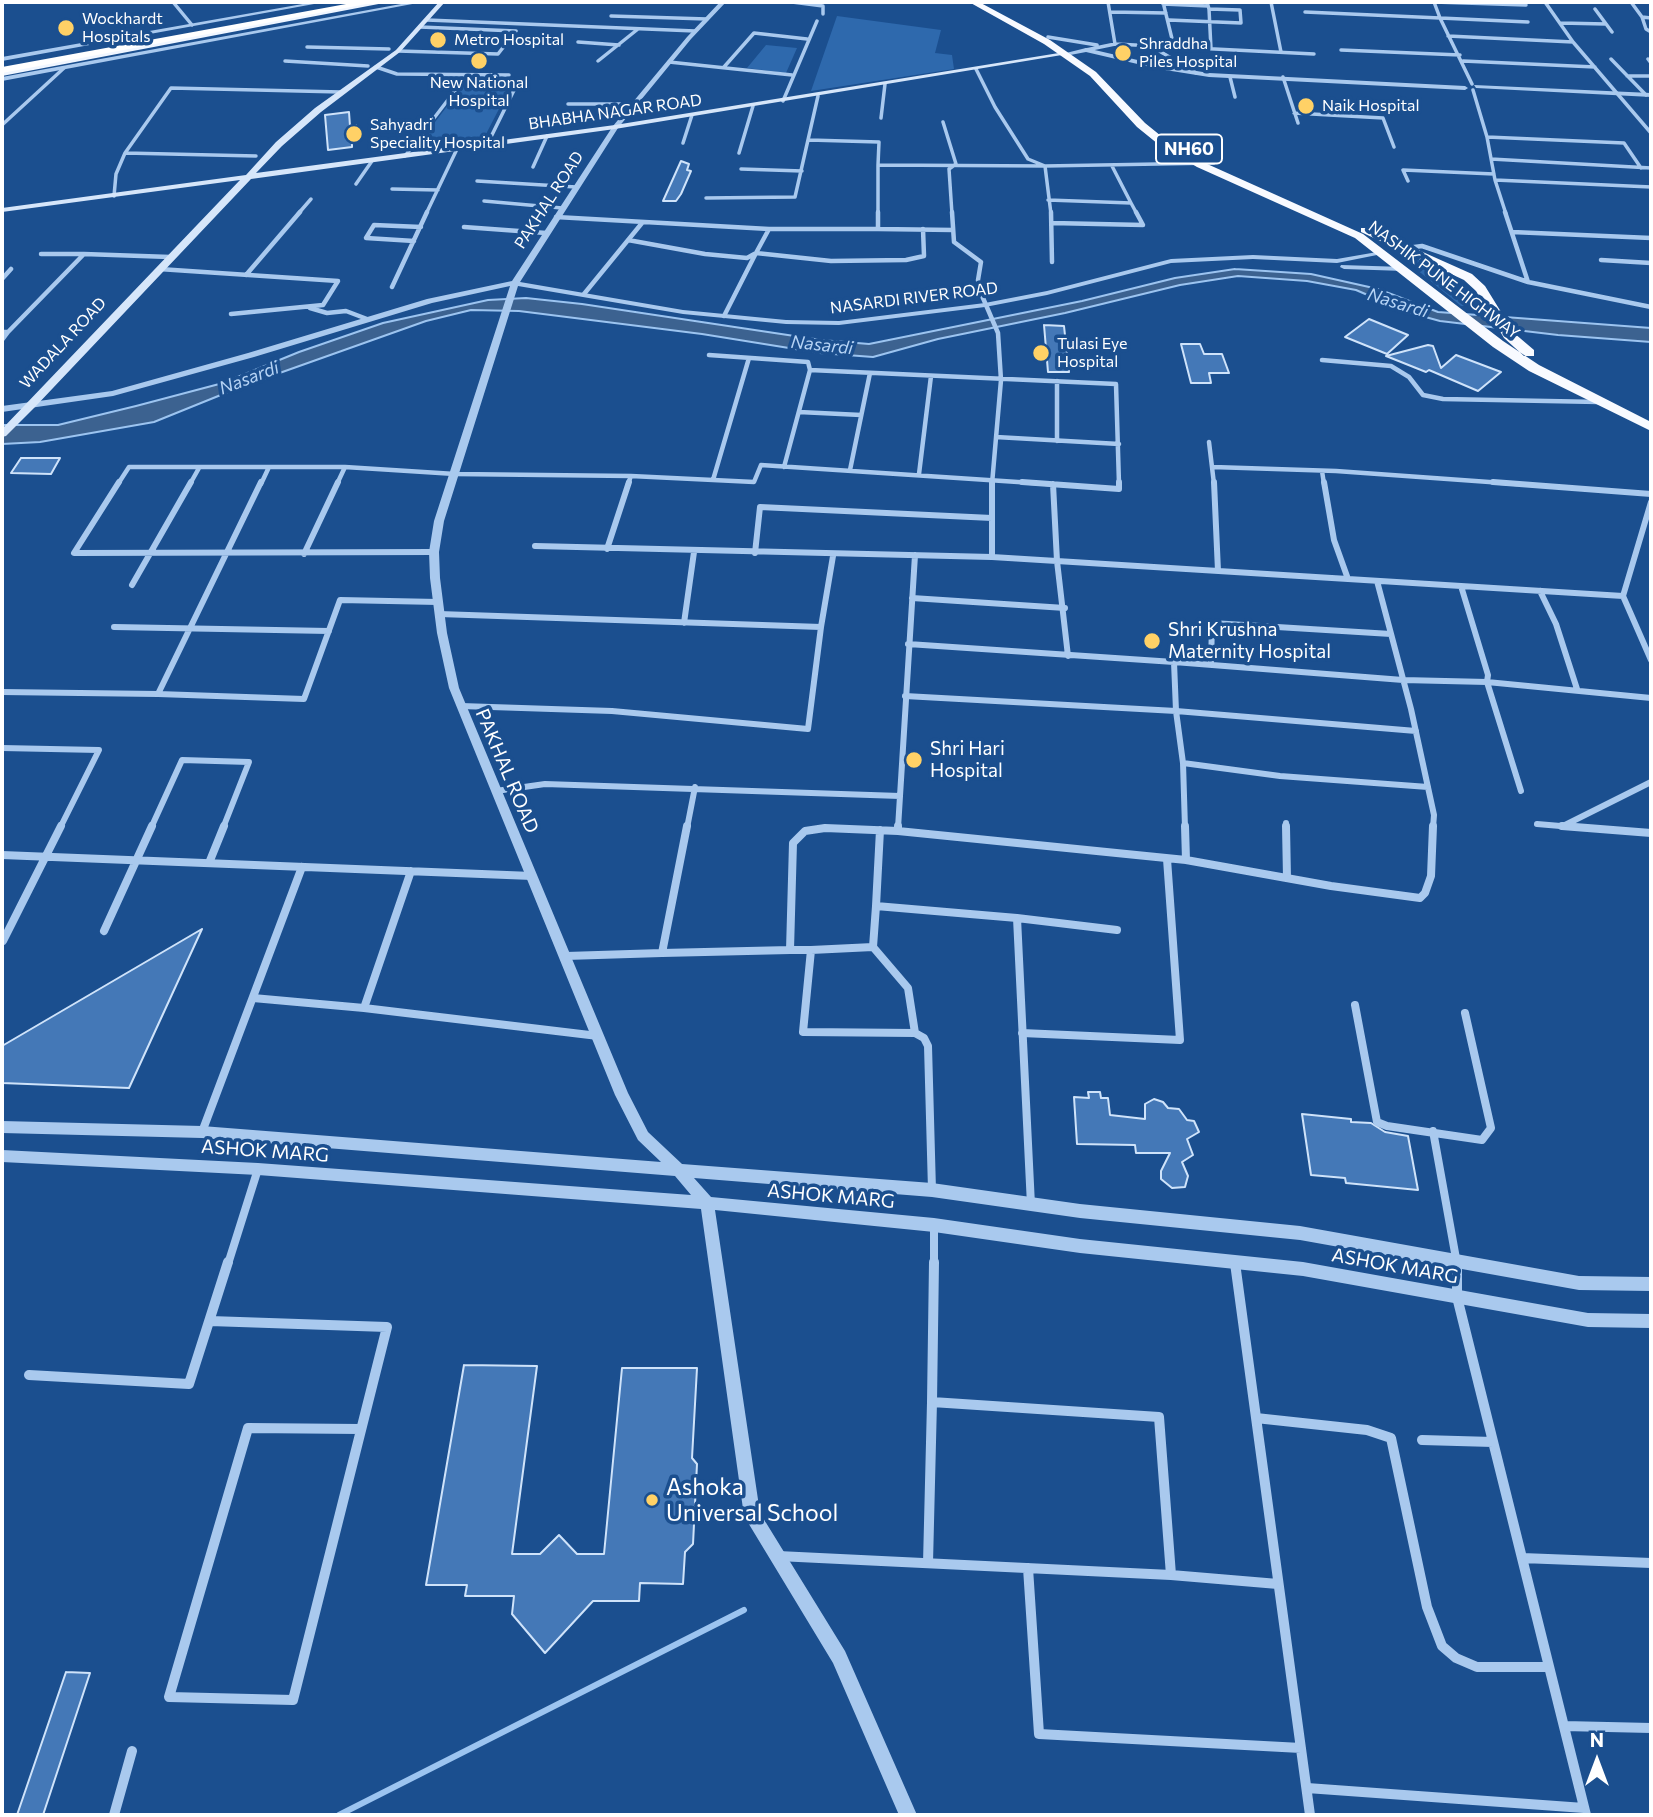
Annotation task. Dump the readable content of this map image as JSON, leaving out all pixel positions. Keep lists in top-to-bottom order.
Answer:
{
  "streets": {
    "highway": ["NH60", "NASHIK PUNE HIGHWAY"],
    "main road": ["BHABHA NAGAR ROAD", "WADALA ROAD"],
    "street": ["PAKHAL ROAD", "NASARDI RIVER ROAD", "ASHOK MARG"]
  },
  "crossings": [
    ["BHABHA NAGAR ROAD", "NH60"],
    ["BHABHA NAGAR ROAD", "PAKHAL ROAD"],
    ["BHABHA NAGAR ROAD", "NASHIK PUNE HIGHWAY"],
    ["BHABHA NAGAR ROAD", "WADALA ROAD"],
    ["NH60", "NASHIK PUNE HIGHWAY"],
    ["PAKHAL ROAD", "NASARDI RIVER ROAD"],
    ["PAKHAL ROAD", "ASHOK MARG"]
  ],
  "water": ["Nasardi"],
  "places": [
    "Wockhardt Hospitals",
    "Metro Hospital",
    "Shraddha Piles Hospital",
    "New National Hospital",
    "Naik Hospital",
    "Sahyadri Speciality Hospital",
    "Tulasi Eye Hospital",
    "Shri Krushna Maternity Hospital",
    "Shri Hari Hospital",
    "Ashoka Universal School"
  ],
  "north": "top"
}
